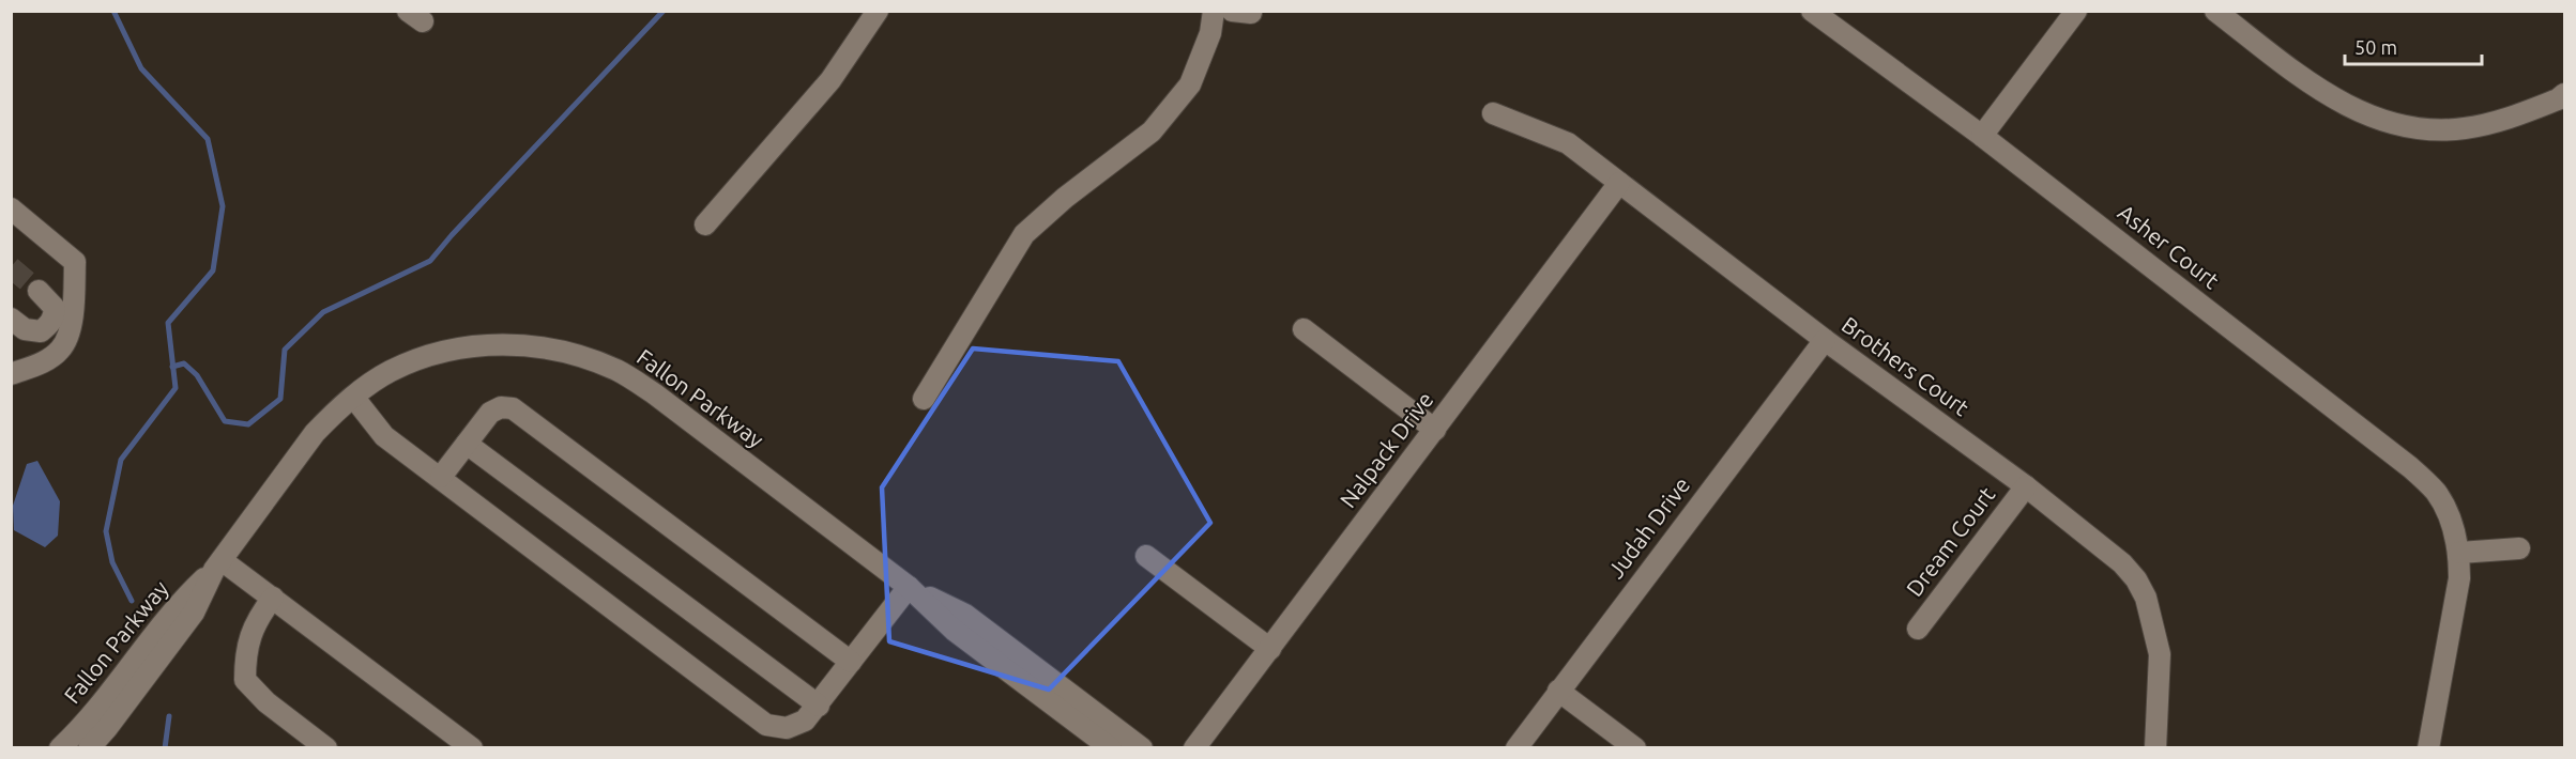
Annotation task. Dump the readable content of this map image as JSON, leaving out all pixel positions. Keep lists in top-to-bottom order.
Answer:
{
  "streets": {
    "street": [
      "Asher Court",
      "Brothers Court",
      "Fallon Parkway",
      "Nalpack Drive",
      "Judah Drive",
      "Dream Court"
    ]
  },
  "crossings": [
    ["Brothers Court", "Nalpack Drive"],
    ["Brothers Court", "Judah Drive"],
    ["Brothers Court", "Dream Court"]
  ],
  "scale_bar": "50 m"
}
